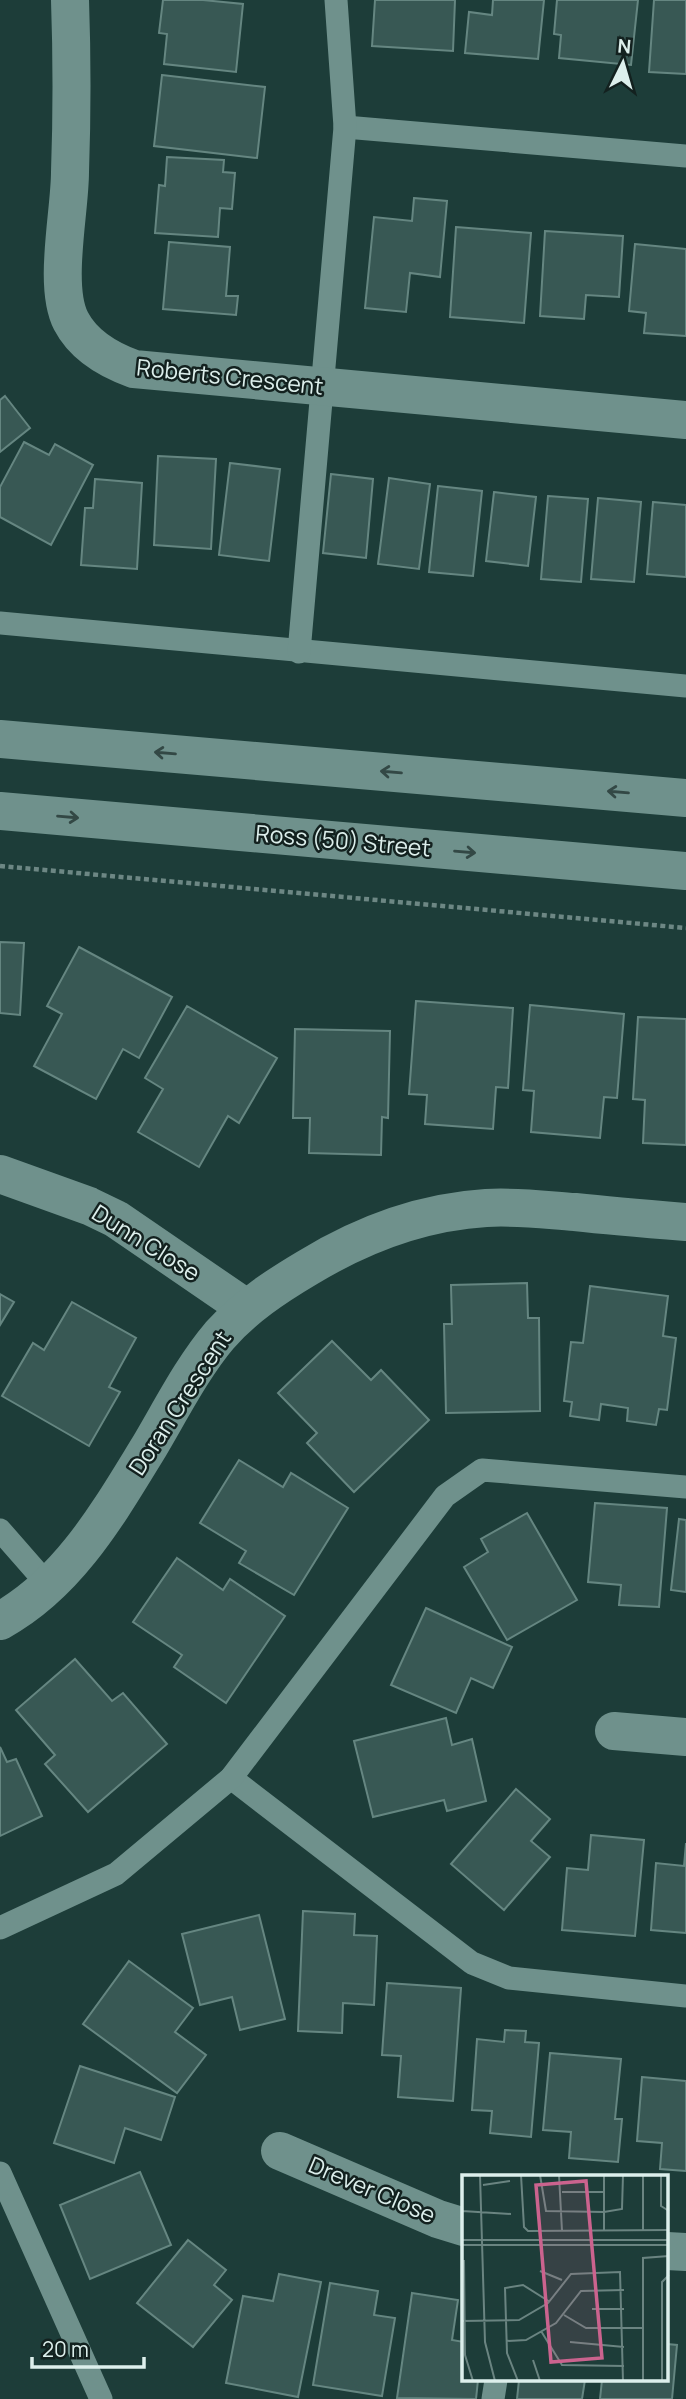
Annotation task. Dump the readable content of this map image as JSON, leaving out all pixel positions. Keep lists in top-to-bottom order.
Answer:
{
  "streets": {
    "street": [
      "Roberts Crescent",
      "Ross (50) Street",
      "Dunn Close",
      "Doran Crescent",
      "Drever Close"
    ]
  },
  "crossings": [
    ["Dunn Close", "Doran Crescent"]
  ],
  "scale_bar": "20 m",
  "north": "top"
}
